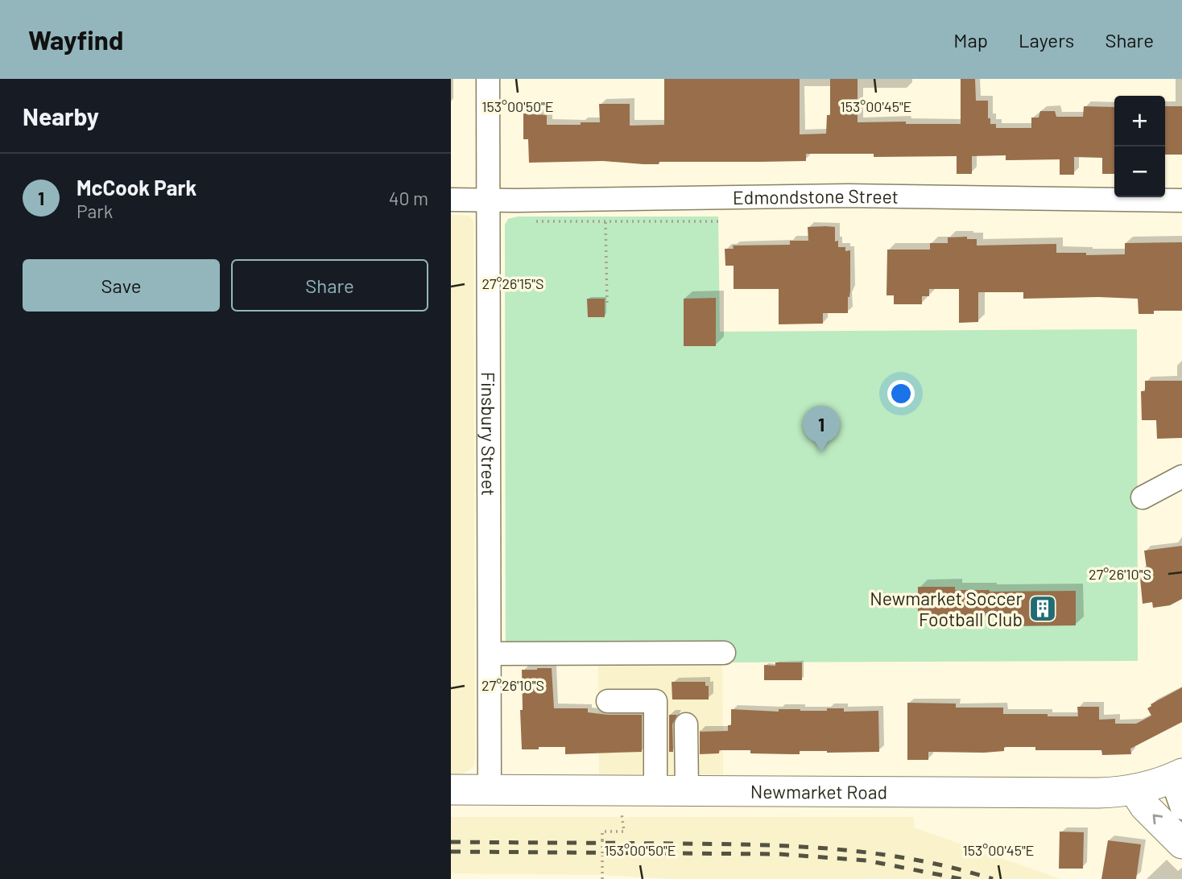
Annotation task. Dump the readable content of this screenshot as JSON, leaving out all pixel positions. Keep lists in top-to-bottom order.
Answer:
{
  "streets": {
    "main road": ["Newmarket Road"],
    "street": ["Edmondstone Street", "Finsbury Street"]
  },
  "crossings": [
    ["Edmondstone Street", "Finsbury Street"],
    ["Finsbury Street", "Newmarket Road"]
  ],
  "places": {
    "building": ["Newmarket Soccer Football Club"]
  },
  "page": {
    "header": "Wayfind",
    "nav": ["Map", "Layers", "Share"],
    "heading": "Nearby",
    "map_buttons": ["+", "−"],
    "list": [
      {
        "mark": "1",
        "name": "McCook Park",
        "note": "Park",
        "value": "40 m"
      }
    ],
    "buttons": ["Save", "Share"],
    "pins": "1"
  },
  "coordinates": [
    "153°00'50\"E",
    "153°00'45\"E",
    "27°26'15\"S",
    "27°26'10\"S"
  ]
}
